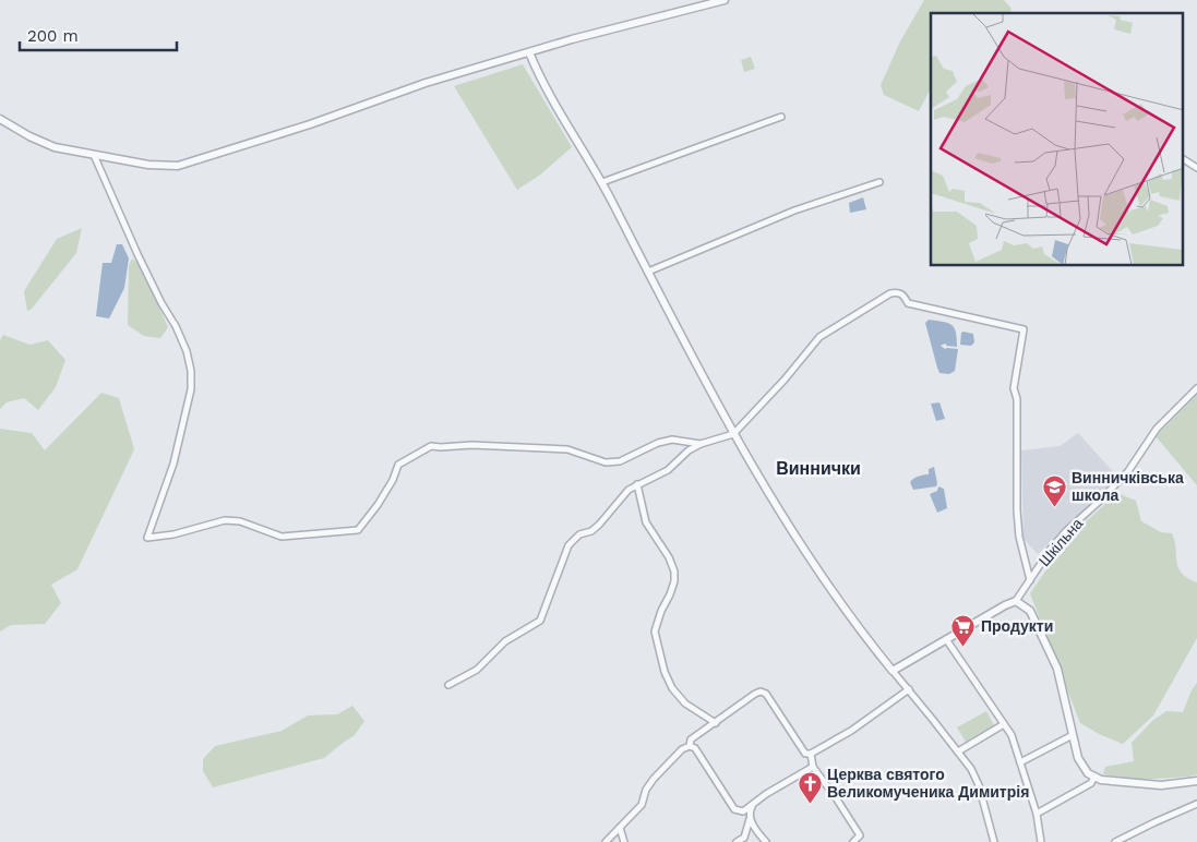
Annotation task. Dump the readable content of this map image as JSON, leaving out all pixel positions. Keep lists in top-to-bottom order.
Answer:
{
  "streets": {
    "street": ["Шкільна"]
  },
  "districts": ["Виннички"],
  "places": {
    "school or university": ["Винничківська школа"],
    "supermarket": ["Продукти"],
    "church": ["Церква святого Великомученика Димитрія"]
  },
  "scale_bar": "200 m"
}
